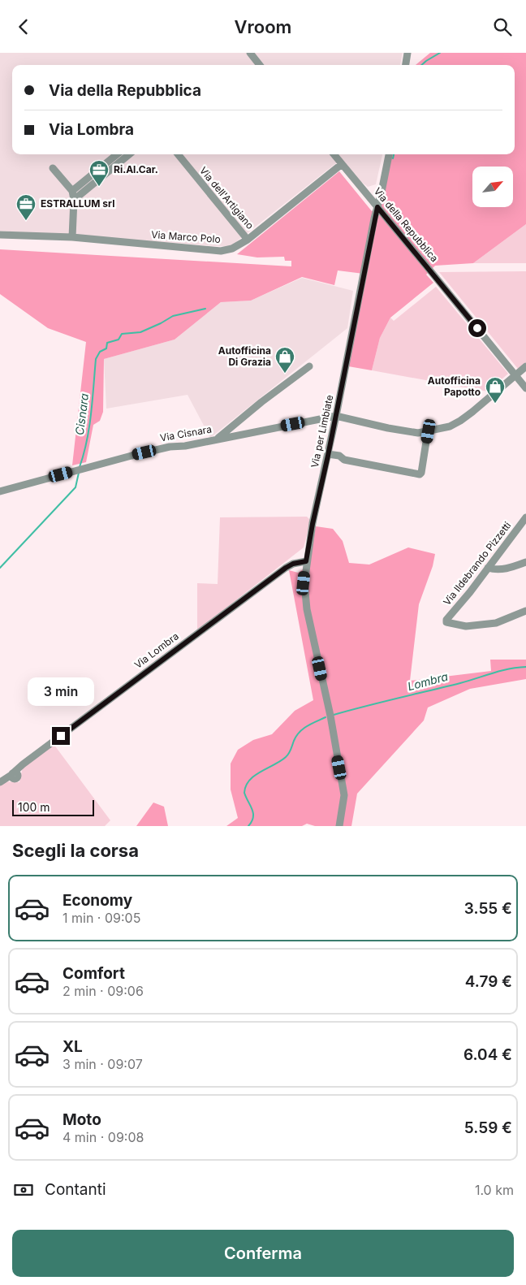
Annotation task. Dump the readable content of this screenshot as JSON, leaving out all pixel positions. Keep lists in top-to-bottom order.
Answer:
{
  "streets": {
    "street": [
      "Via dell'Artigiano",
      "Via della Repubblica",
      "Via Marco Polo",
      "Via per Limbiate",
      "Via Cisnara",
      "Via Ildebrando Pizzetti",
      "Via Lombra"
    ]
  },
  "crossings": [
    ["Via dell'Artigiano", "Via Marco Polo"],
    ["Via della Repubblica", "Via Marco Polo"],
    ["Via della Repubblica", "Via per Limbiate"],
    ["Via per Limbiate", "Via Cisnara"],
    ["Via per Limbiate", "Via Lombra"]
  ],
  "water": ["Cisnara", "Lombra"],
  "places": {
    "office": ["Ri.Al.Car.", "ESTRALLUM srl"],
    "shop": ["Autofficina Di Grazia", "Autofficina Papotto"]
  },
  "scale_bar": "100 m",
  "north": "top right",
  "page": {
    "header": "Vroom",
    "banner": ["Via della Repubblica", "Via Lombra"],
    "bubble": "3 min",
    "scale": "100 m",
    "heading": "Scegli la corsa",
    "list": [
      {
        "name": "Economy",
        "note": "1 min · 09:05",
        "value": "3.55 €"
      },
      {
        "name": "Comfort",
        "note": "2 min · 09:06",
        "value": "4.79 €"
      },
      {
        "name": "XL",
        "note": "3 min · 09:07",
        "value": "6.04 €"
      },
      {
        "name": "Moto",
        "note": "4 min · 09:08",
        "value": "5.59 €"
      }
    ],
    "pay": ["Contanti", "1.0 km"],
    "buttons": "Conferma"
  }
}
